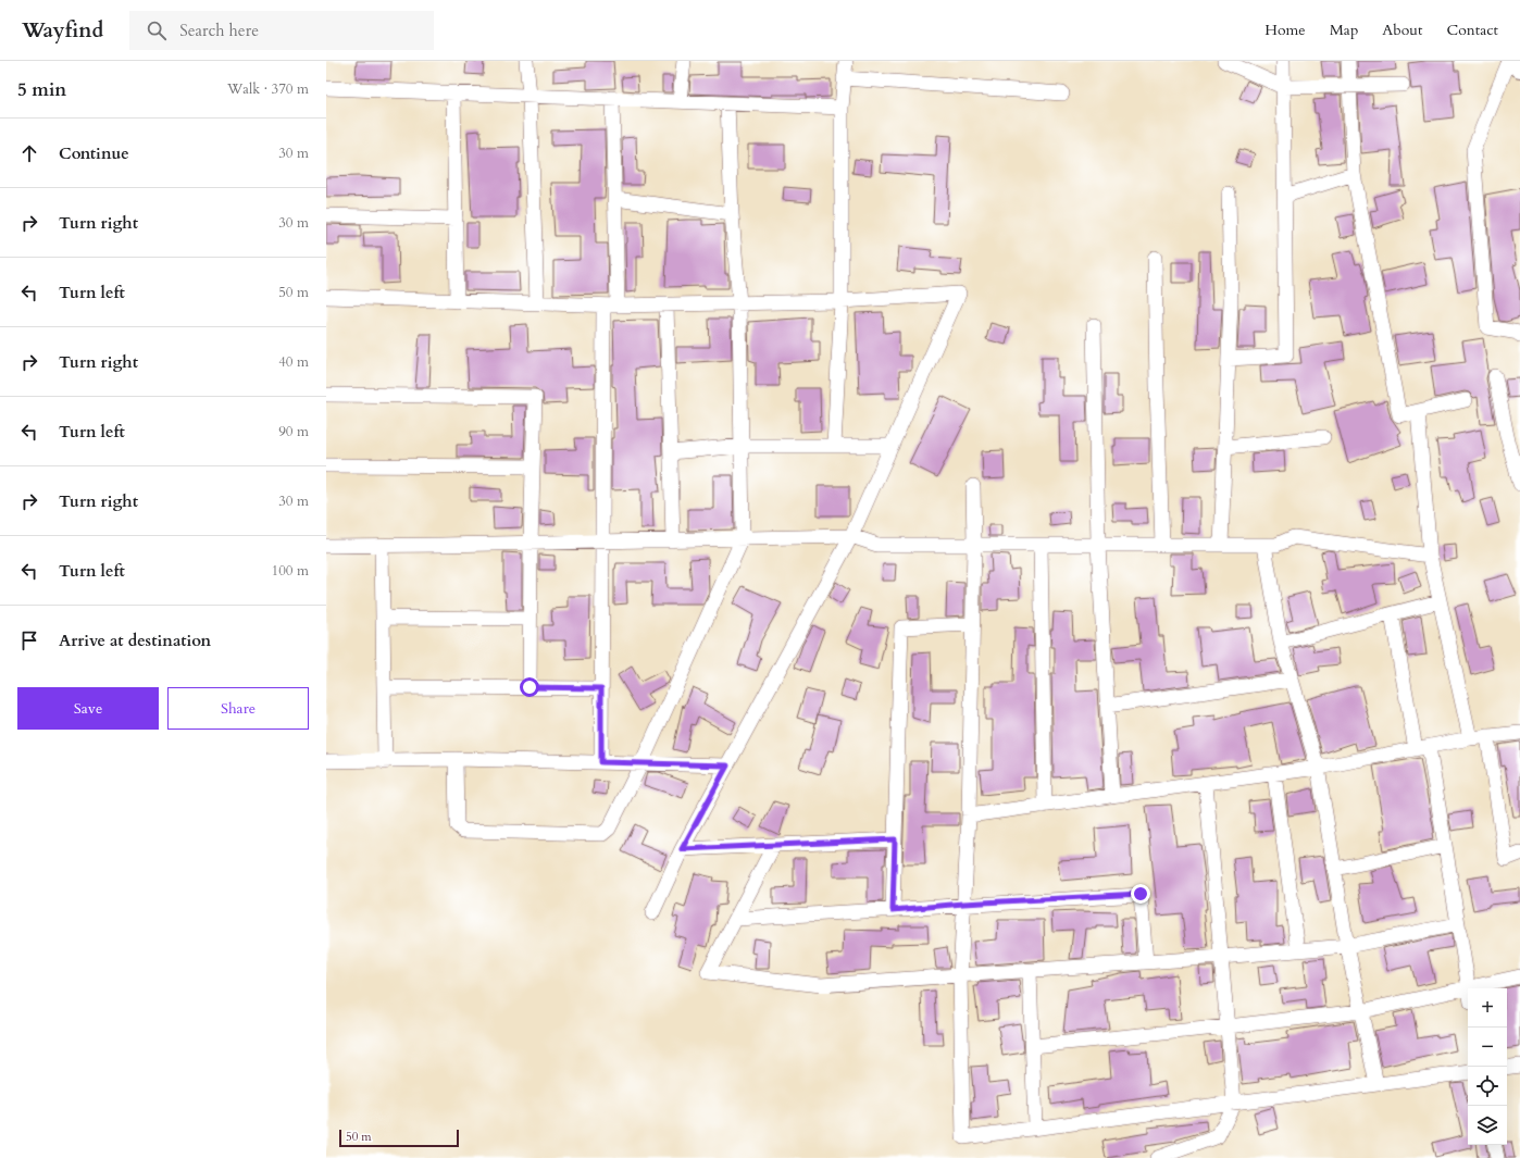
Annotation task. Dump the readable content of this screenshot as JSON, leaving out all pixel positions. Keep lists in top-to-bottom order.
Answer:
{
  "scale_bar": "50 m",
  "page": {
    "header": "Wayfind",
    "search": "Search here",
    "nav": [
      "Home",
      "Map",
      "About",
      "Contact"
    ],
    "heading": ["5 min", "Walk · 370 m"],
    "list": [
      ["Continue", "30 m"],
      ["Turn right", "30 m"],
      ["Turn left", "50 m"],
      ["Turn right", "40 m"],
      ["Turn left", "90 m"],
      ["Turn right", "30 m"],
      ["Turn left", "100 m"],
      "Arrive at destination"
    ],
    "buttons": ["Save", "Share"],
    "map_buttons": ["+", "−"],
    "scale": "50 m"
  }
}
